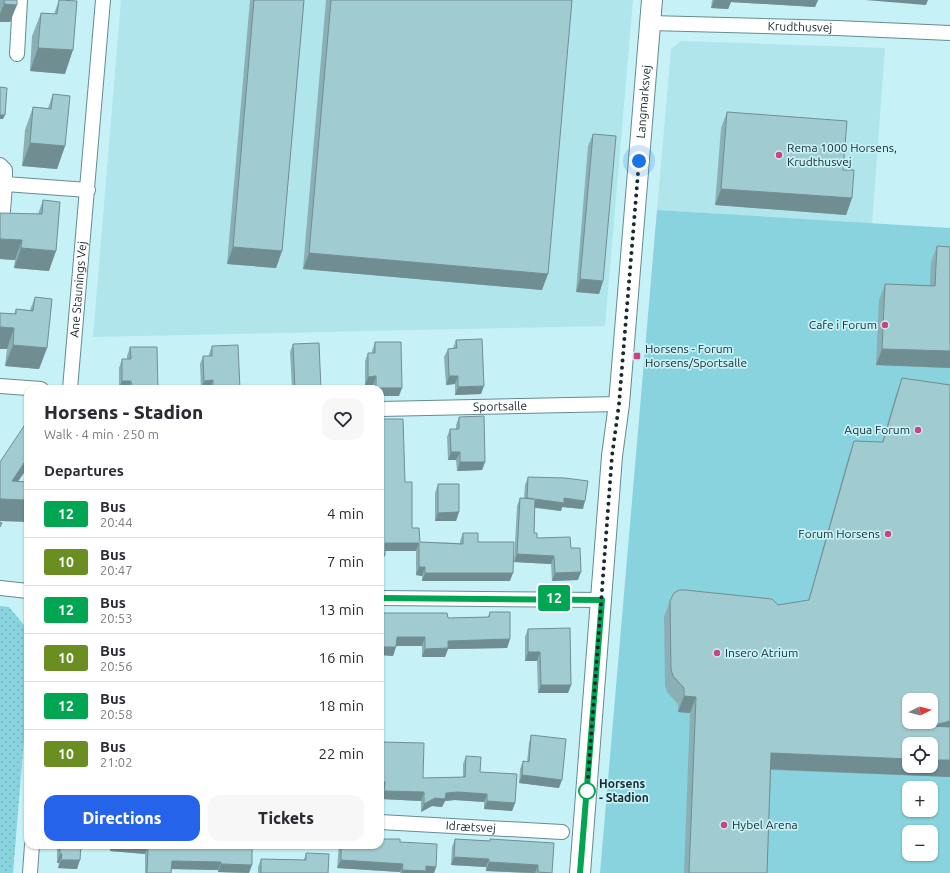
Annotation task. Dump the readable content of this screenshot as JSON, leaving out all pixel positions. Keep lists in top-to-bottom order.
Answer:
{
  "streets": {
    "main road": ["Langmarksvej"],
    "street": [
      "Krudthusvej",
      "Ane Staunings Vej",
      "Sportsalle",
      "Idrætsvej"
    ]
  },
  "crossings": [
    ["Krudthusvej", "Langmarksvej"],
    ["Langmarksvej", "Sportsalle"]
  ],
  "places": {
    "other": [
      "Rema 1000 Horsens, Krudthusvej",
      "Cafe i Forum",
      "Aqua Forum",
      "Forum Horsens",
      "Insero Atrium",
      "Horsens - Stadion",
      "Hybel Arena"
    ],
    "transit": ["Horsens - Forum Horsens/Sportsalle"]
  },
  "lines": ["bus line 12"],
  "north": "right",
  "page": {
    "on_map": "12",
    "heading": [
      ["Horsens - Stadion", "Walk · 4 min · 250 m"],
      "Departures"
    ],
    "list": [
      {
        "mark": "12",
        "name": "Bus",
        "note": "20:44",
        "value": "4 min"
      },
      {
        "mark": "10",
        "name": "Bus",
        "note": "20:47",
        "value": "7 min"
      },
      {
        "mark": "12",
        "name": "Bus",
        "note": "20:53",
        "value": "13 min"
      },
      {
        "mark": "10",
        "name": "Bus",
        "note": "20:56",
        "value": "16 min"
      },
      {
        "mark": "12",
        "name": "Bus",
        "note": "20:58",
        "value": "18 min"
      },
      {
        "mark": "10",
        "name": "Bus",
        "note": "21:02",
        "value": "22 min"
      }
    ],
    "map_buttons": ["+", "−"],
    "buttons": ["Directions", "Tickets"]
  }
}
